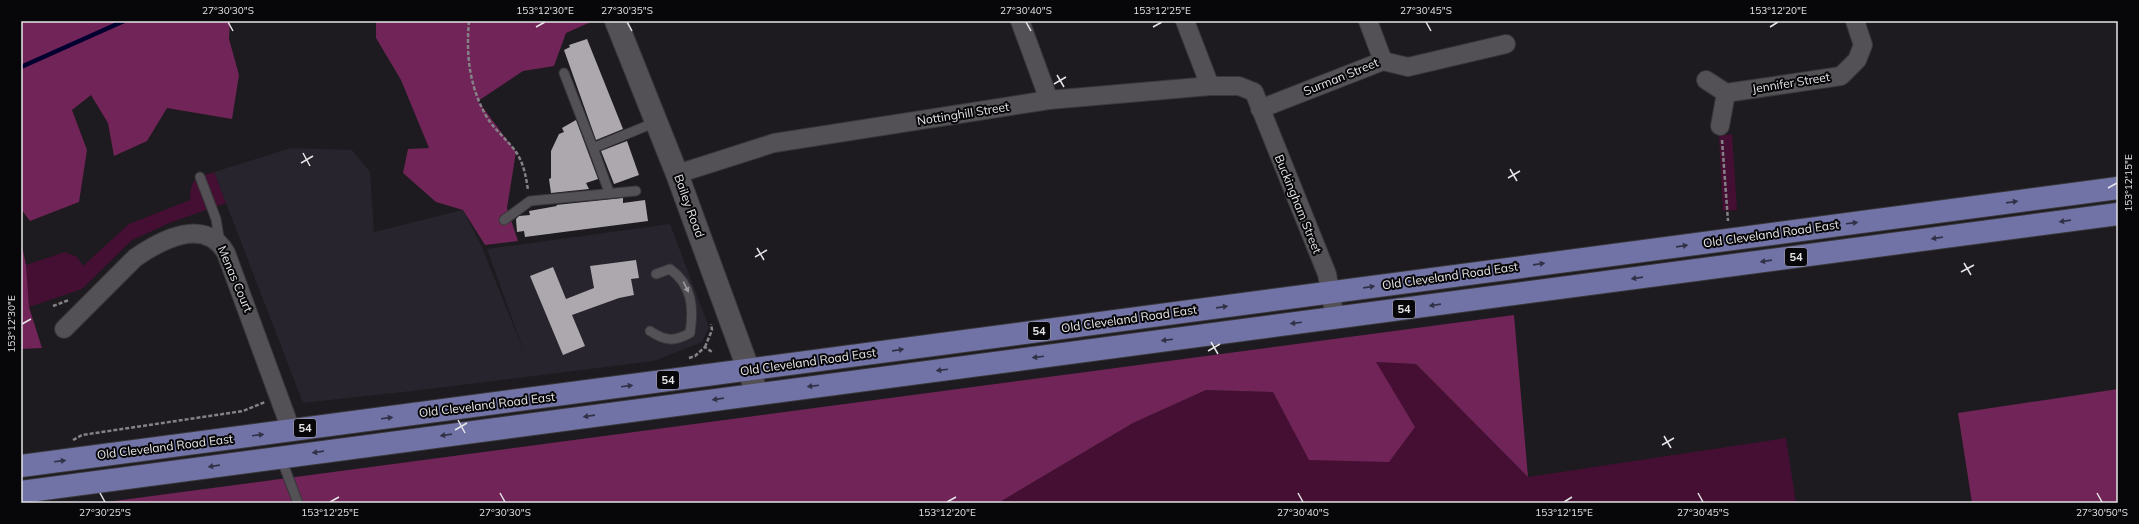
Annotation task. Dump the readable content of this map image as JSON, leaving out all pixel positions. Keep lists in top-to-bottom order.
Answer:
{
  "streets": {
    "main road": ["Old Cleveland Road East", "54"],
    "street": [
      "Surman Street",
      "Jennifer Street",
      "Nottinghill Street",
      "Buckingham Street",
      "Bailey Road",
      "Menas Court"
    ]
  },
  "crossings": [
    ["Surman Street", "Buckingham Street"],
    ["Nottinghill Street", "Buckingham Street"],
    ["Nottinghill Street", "Bailey Road"],
    ["Buckingham Street", "Old Cleveland Road East"],
    ["Bailey Road", "Old Cleveland Road East"],
    ["Old Cleveland Road East", "Menas Court"]
  ],
  "coordinates": [
    "27°30'30\"S",
    "153°12'30\"E",
    "27°30'35\"S",
    "27°30'40\"S",
    "153°12'25\"E",
    "27°30'45\"S",
    "153°12'20\"E",
    "153°12'15\"E",
    "27°30'25\"S",
    "27°30'50\"S"
  ]
}
